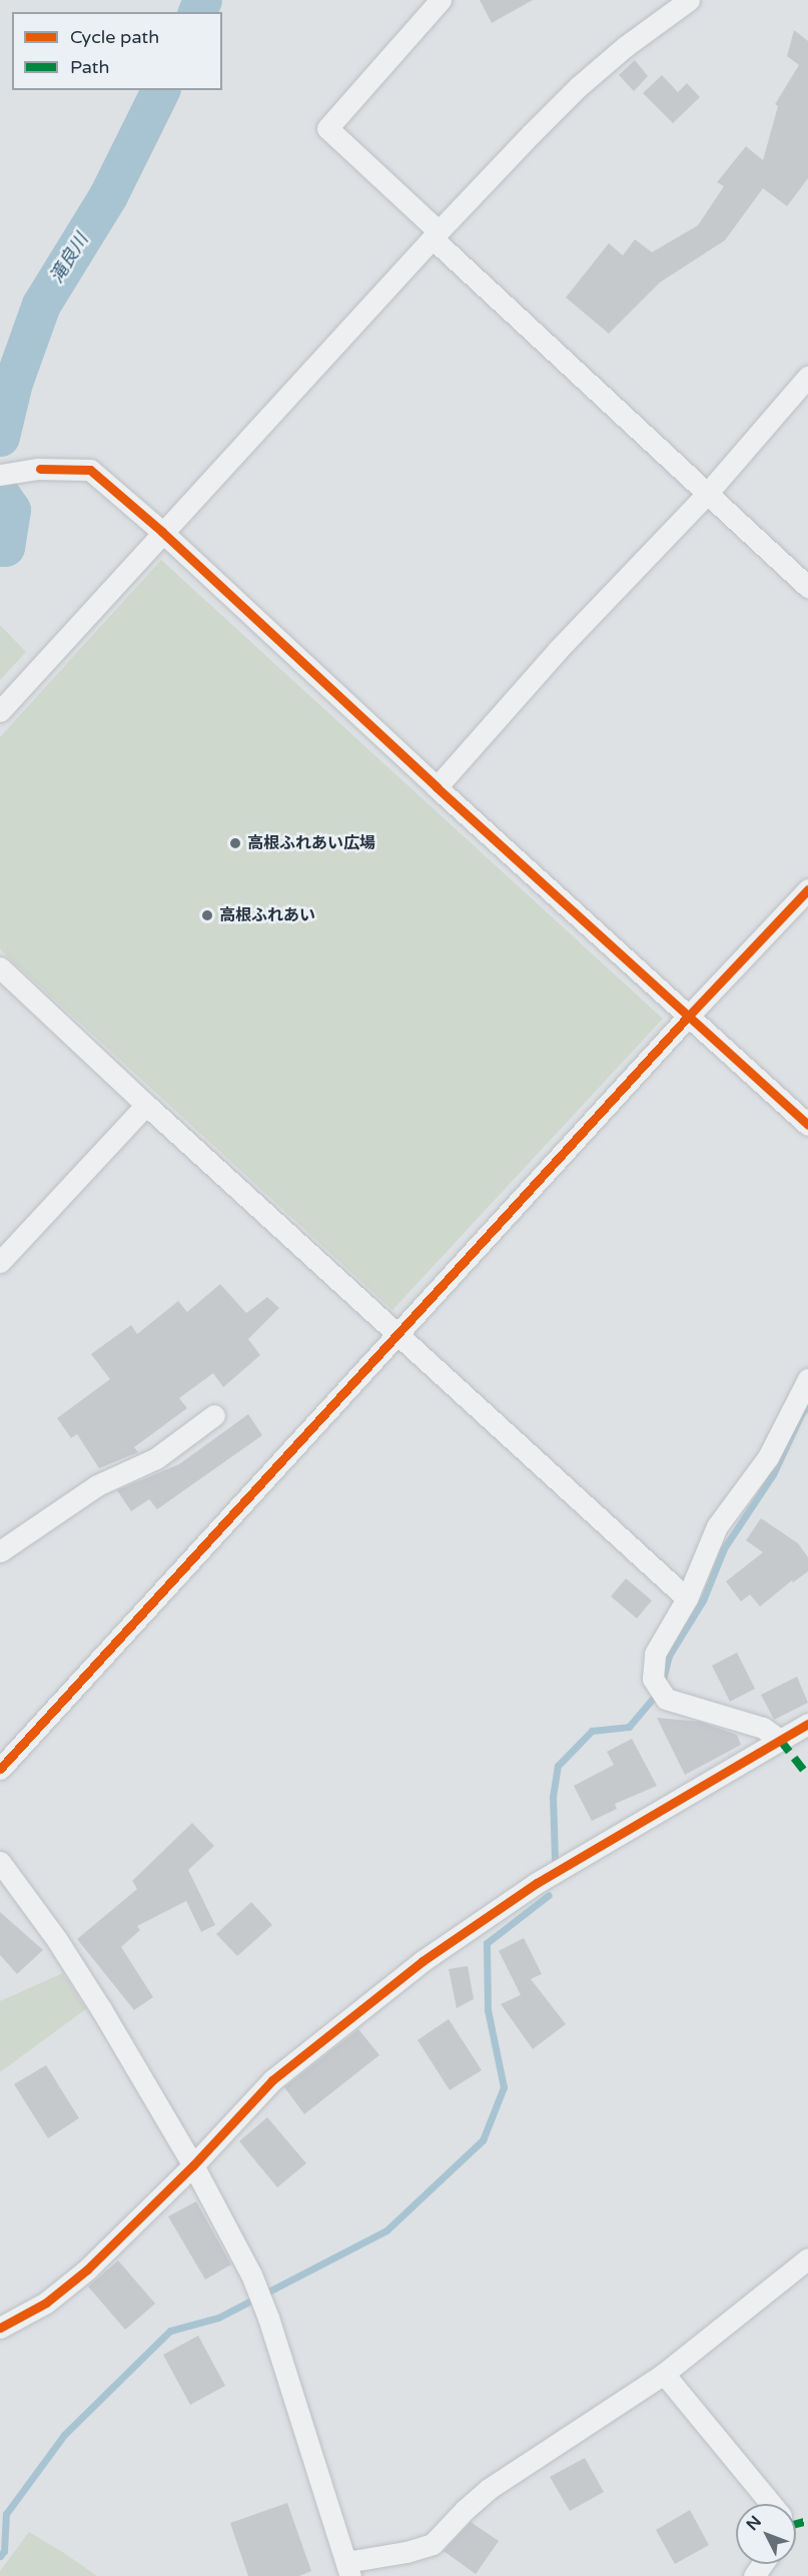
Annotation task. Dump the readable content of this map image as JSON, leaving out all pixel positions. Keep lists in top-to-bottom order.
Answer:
{
  "water": ["滝良川"],
  "places": ["高根ふれあい広場", "高根ふれあい"],
  "legend": ["Cycle path", "Path"],
  "north": "top left"
}
